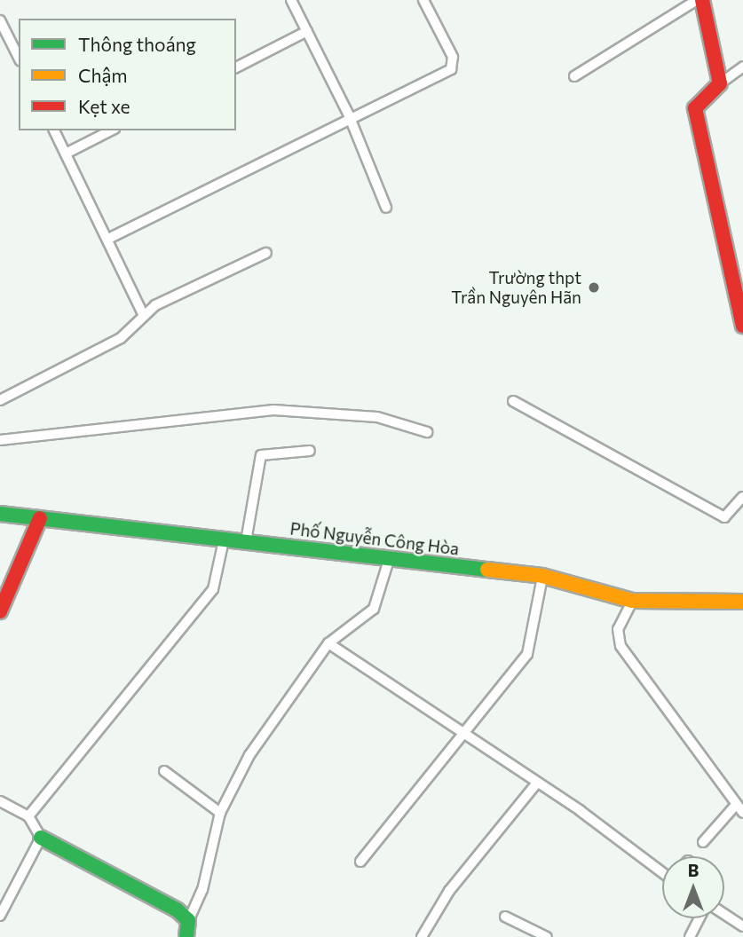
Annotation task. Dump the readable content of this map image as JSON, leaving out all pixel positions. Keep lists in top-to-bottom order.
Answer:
{
  "streets": {
    "street": ["Phố Nguyễn Công Hòa"]
  },
  "places": ["Trường thpt Trần Nguyên Hãn"],
  "legend": ["Thông thoáng", "Chậm", "Kẹt xe"],
  "north": "top"
}
